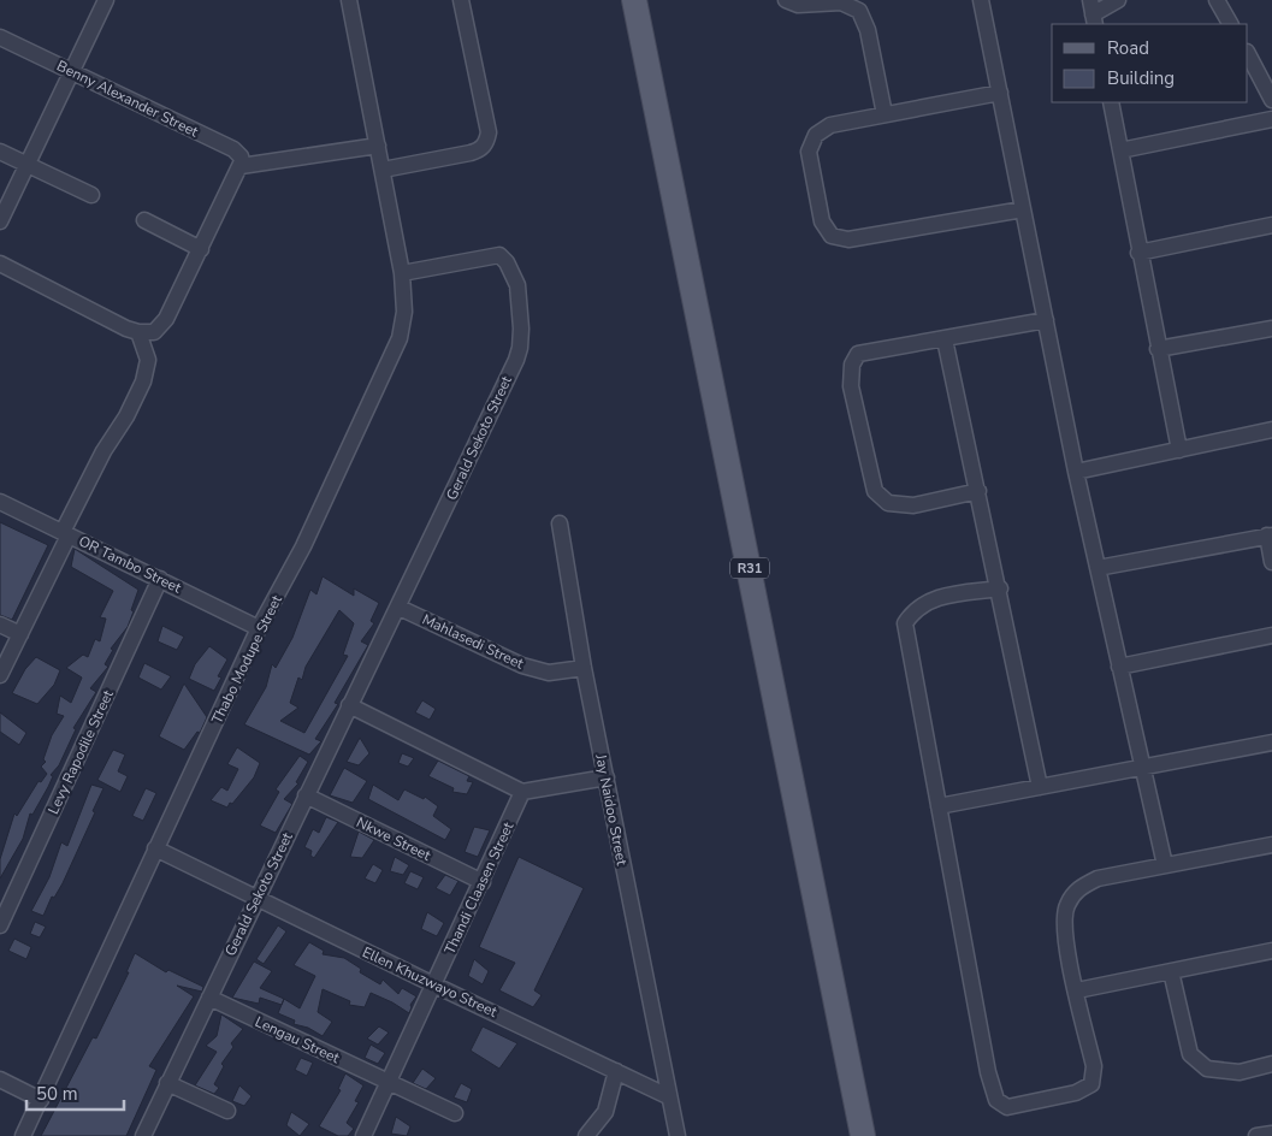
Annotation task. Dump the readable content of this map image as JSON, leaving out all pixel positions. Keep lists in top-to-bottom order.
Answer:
{
  "streets": {
    "main road": ["R31"],
    "street": [
      "Benny Alexander Street",
      "Gerald Sekoto Street",
      "OR Tambo Street",
      "Mahlasedi Street",
      "Thabo Modupe Street",
      "Levy Rapodile Street",
      "Jay Naidoo Street",
      "Nkwe Street",
      "Thandi Claasen Street",
      "Ellen Khuzwayo Street",
      "Lengau Street"
    ]
  },
  "crossings": [
    ["Gerald Sekoto Street", "Mahlasedi Street"],
    ["Gerald Sekoto Street", "Thabo Modupe Street"],
    ["Gerald Sekoto Street", "Nkwe Street"],
    ["Gerald Sekoto Street", "Ellen Khuzwayo Street"],
    ["Gerald Sekoto Street", "Lengau Street"],
    ["OR Tambo Street", "Thabo Modupe Street"],
    ["OR Tambo Street", "Levy Rapodile Street"],
    ["Mahlasedi Street", "Jay Naidoo Street"],
    ["Thabo Modupe Street", "Ellen Khuzwayo Street"],
    ["Jay Naidoo Street", "Ellen Khuzwayo Street"],
    ["Nkwe Street", "Thandi Claasen Street"],
    ["Thandi Claasen Street", "Ellen Khuzwayo Street"],
    ["Thandi Claasen Street", "Lengau Street"]
  ],
  "legend": ["Road", "Building"],
  "scale_bar": "50 m"
}
